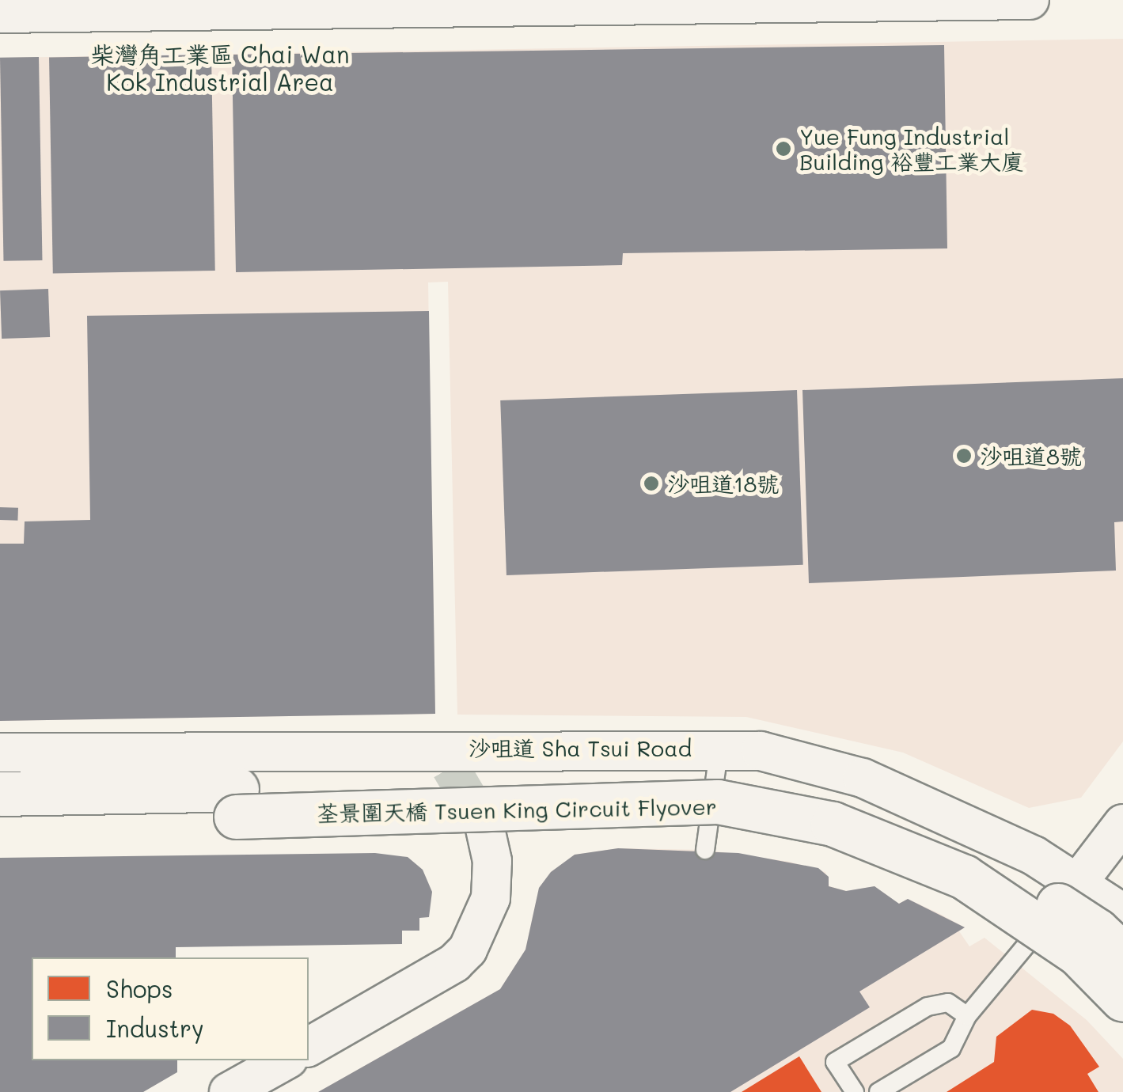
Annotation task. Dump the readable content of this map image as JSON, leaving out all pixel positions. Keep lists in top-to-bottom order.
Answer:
{
  "streets": {
    "street": ["沙咀道 Sha Tsui Road", "荃景圍天橋 Tsuen King Circuit Flyover"]
  },
  "districts": ["柴灣角工業區 Chai Wan Kok Industrial Area"],
  "places": ["Yue Fung Industrial Building 裕豐工業大廈", "沙咀道8號", "沙咀道18號"],
  "legend": ["Shops", "Industry"]
}
